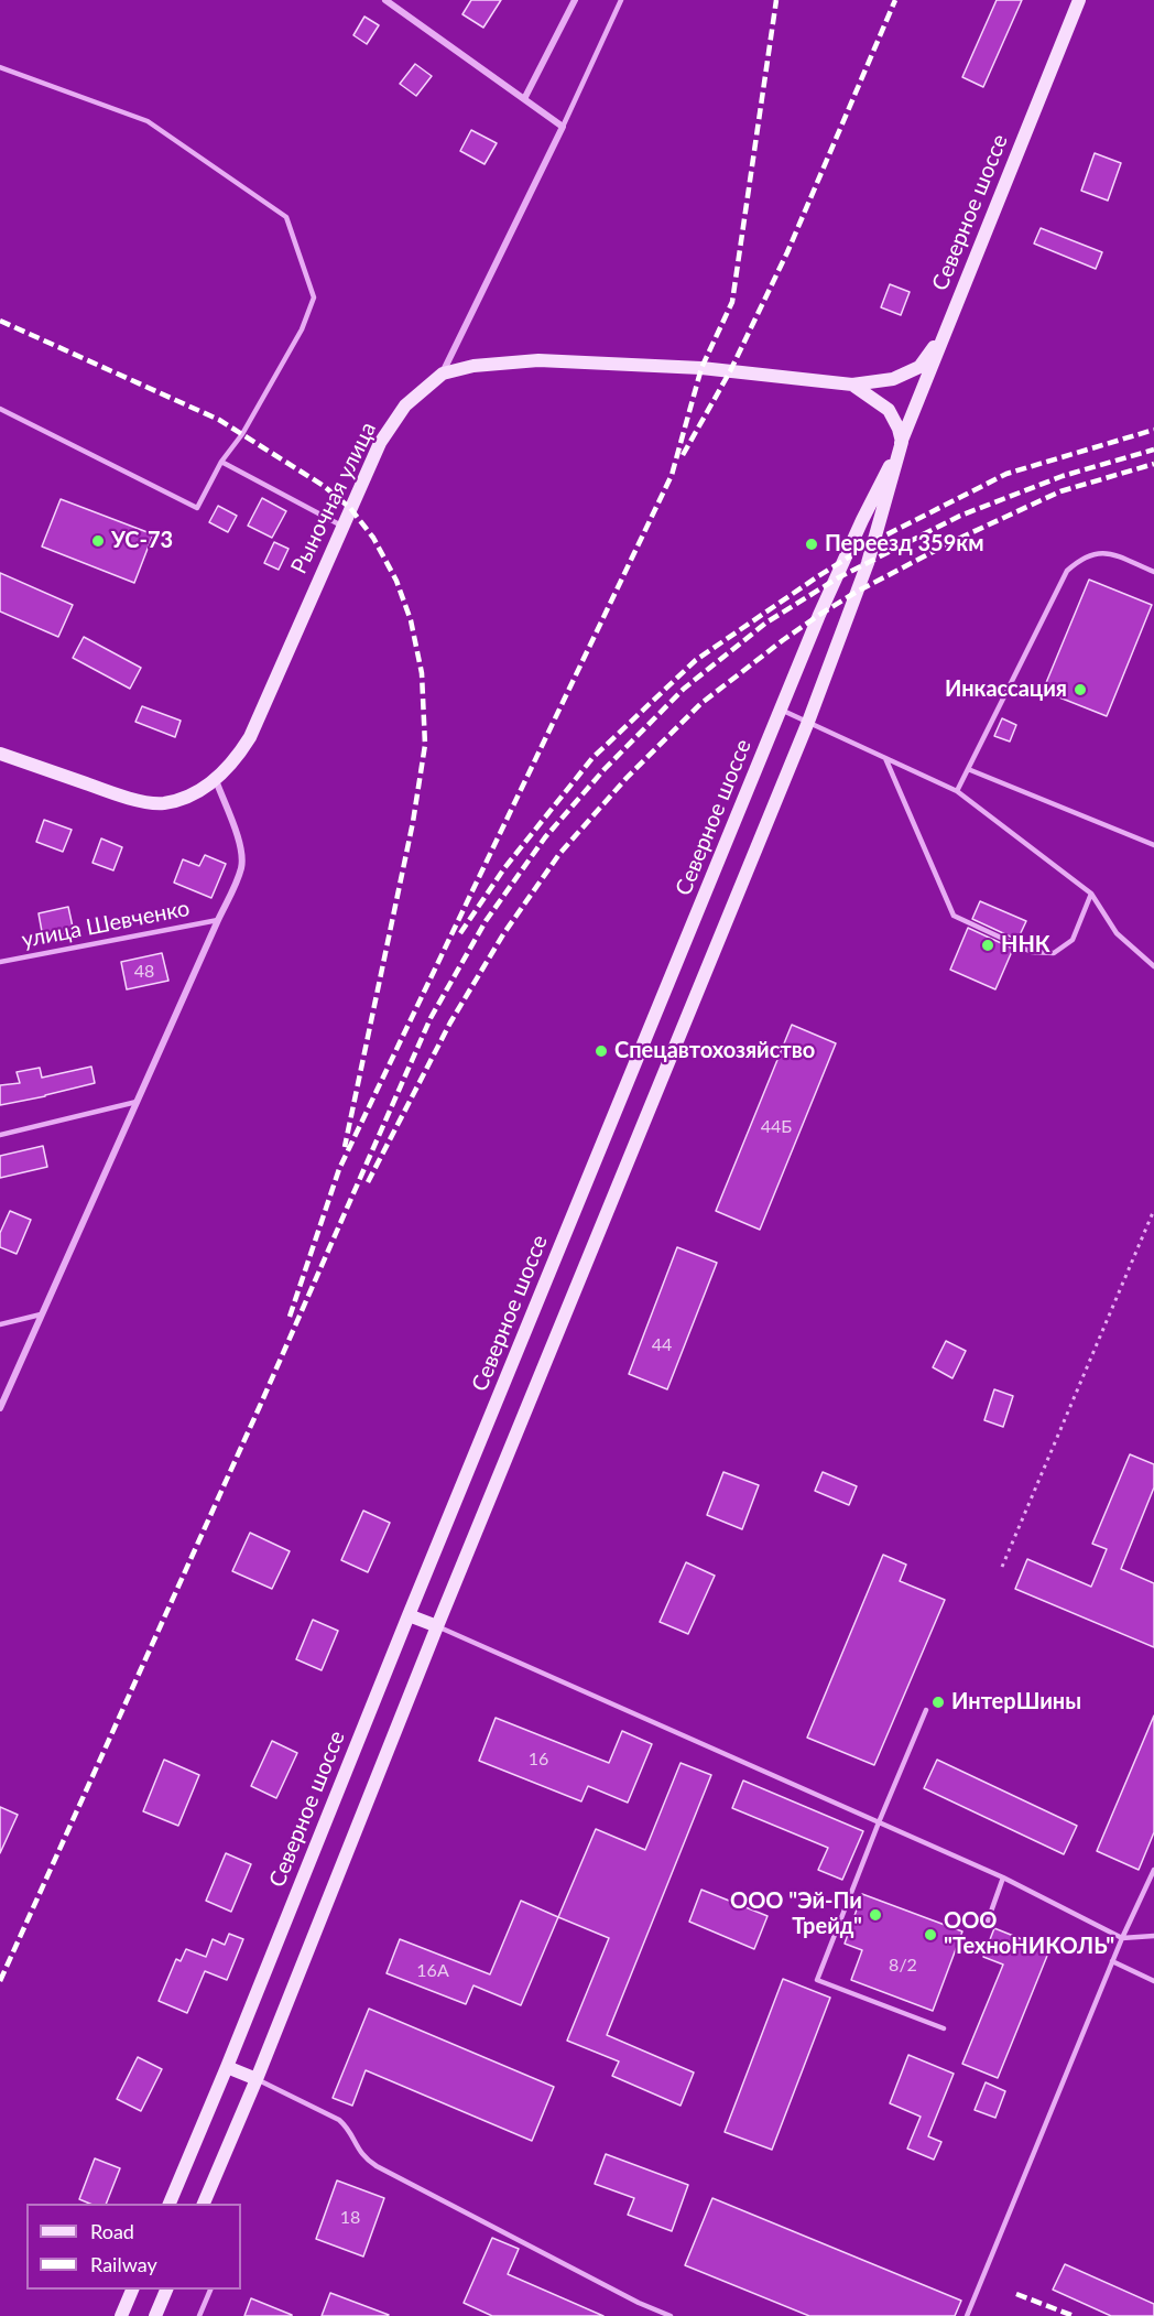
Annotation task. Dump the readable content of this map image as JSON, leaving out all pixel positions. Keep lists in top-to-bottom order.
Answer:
{
  "streets": {
    "main road": ["Северное шоссе", "Рыночная улица"],
    "lane": ["улица Шевченко"]
  },
  "crossings": [
    ["Северное шоссе", "Рыночная улица"]
  ],
  "places": [
    "УС-73",
    "Переезд 359км",
    "Инкассация",
    "ННК",
    "Спецавтохозяйство",
    "ИнтерШины",
    "ООО \"Эй-Пи Трейд\"",
    "ООО \"ТехноНИКОЛЬ\""
  ],
  "house_numbers": [
    "48",
    "44Б",
    "44",
    "16",
    "8/2",
    "16А",
    "18"
  ],
  "legend": ["Road", "Railway"]
}
